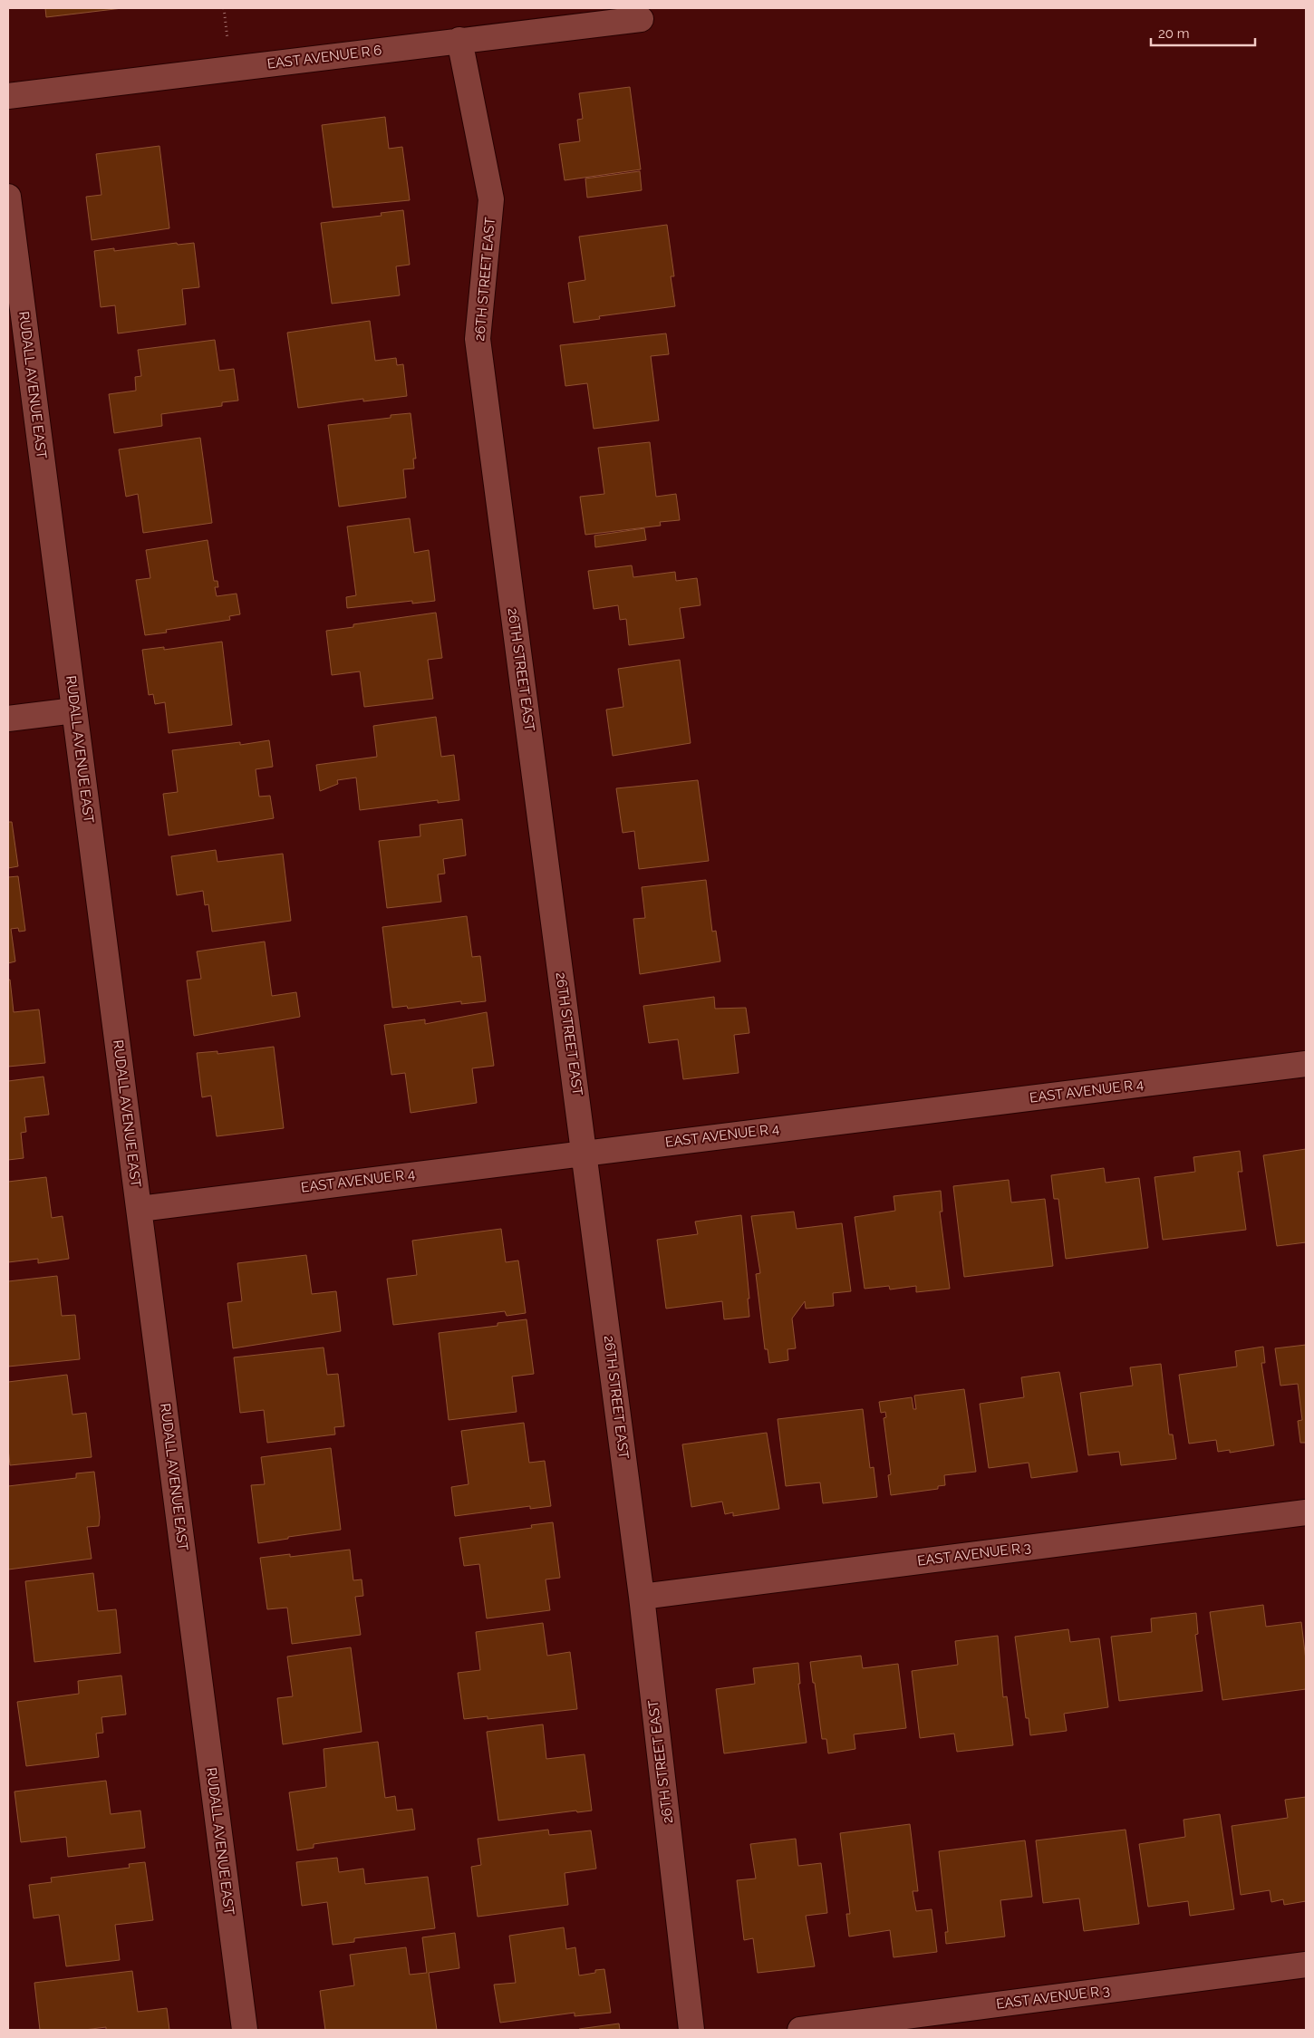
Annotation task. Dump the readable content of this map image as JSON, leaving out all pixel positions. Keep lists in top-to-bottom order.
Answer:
{
  "streets": {
    "street": [
      "EAST AVENUE R 6",
      "26TH STREET EAST",
      "RUDALL AVENUE EAST",
      "EAST AVENUE R 4",
      "EAST AVENUE R 3"
    ]
  },
  "crossings": [
    ["EAST AVENUE R 6", "26TH STREET EAST"],
    ["26TH STREET EAST", "EAST AVENUE R 4"],
    ["26TH STREET EAST", "EAST AVENUE R 3"],
    ["RUDALL AVENUE EAST", "EAST AVENUE R 4"]
  ],
  "scale_bar": "20 m"
}
